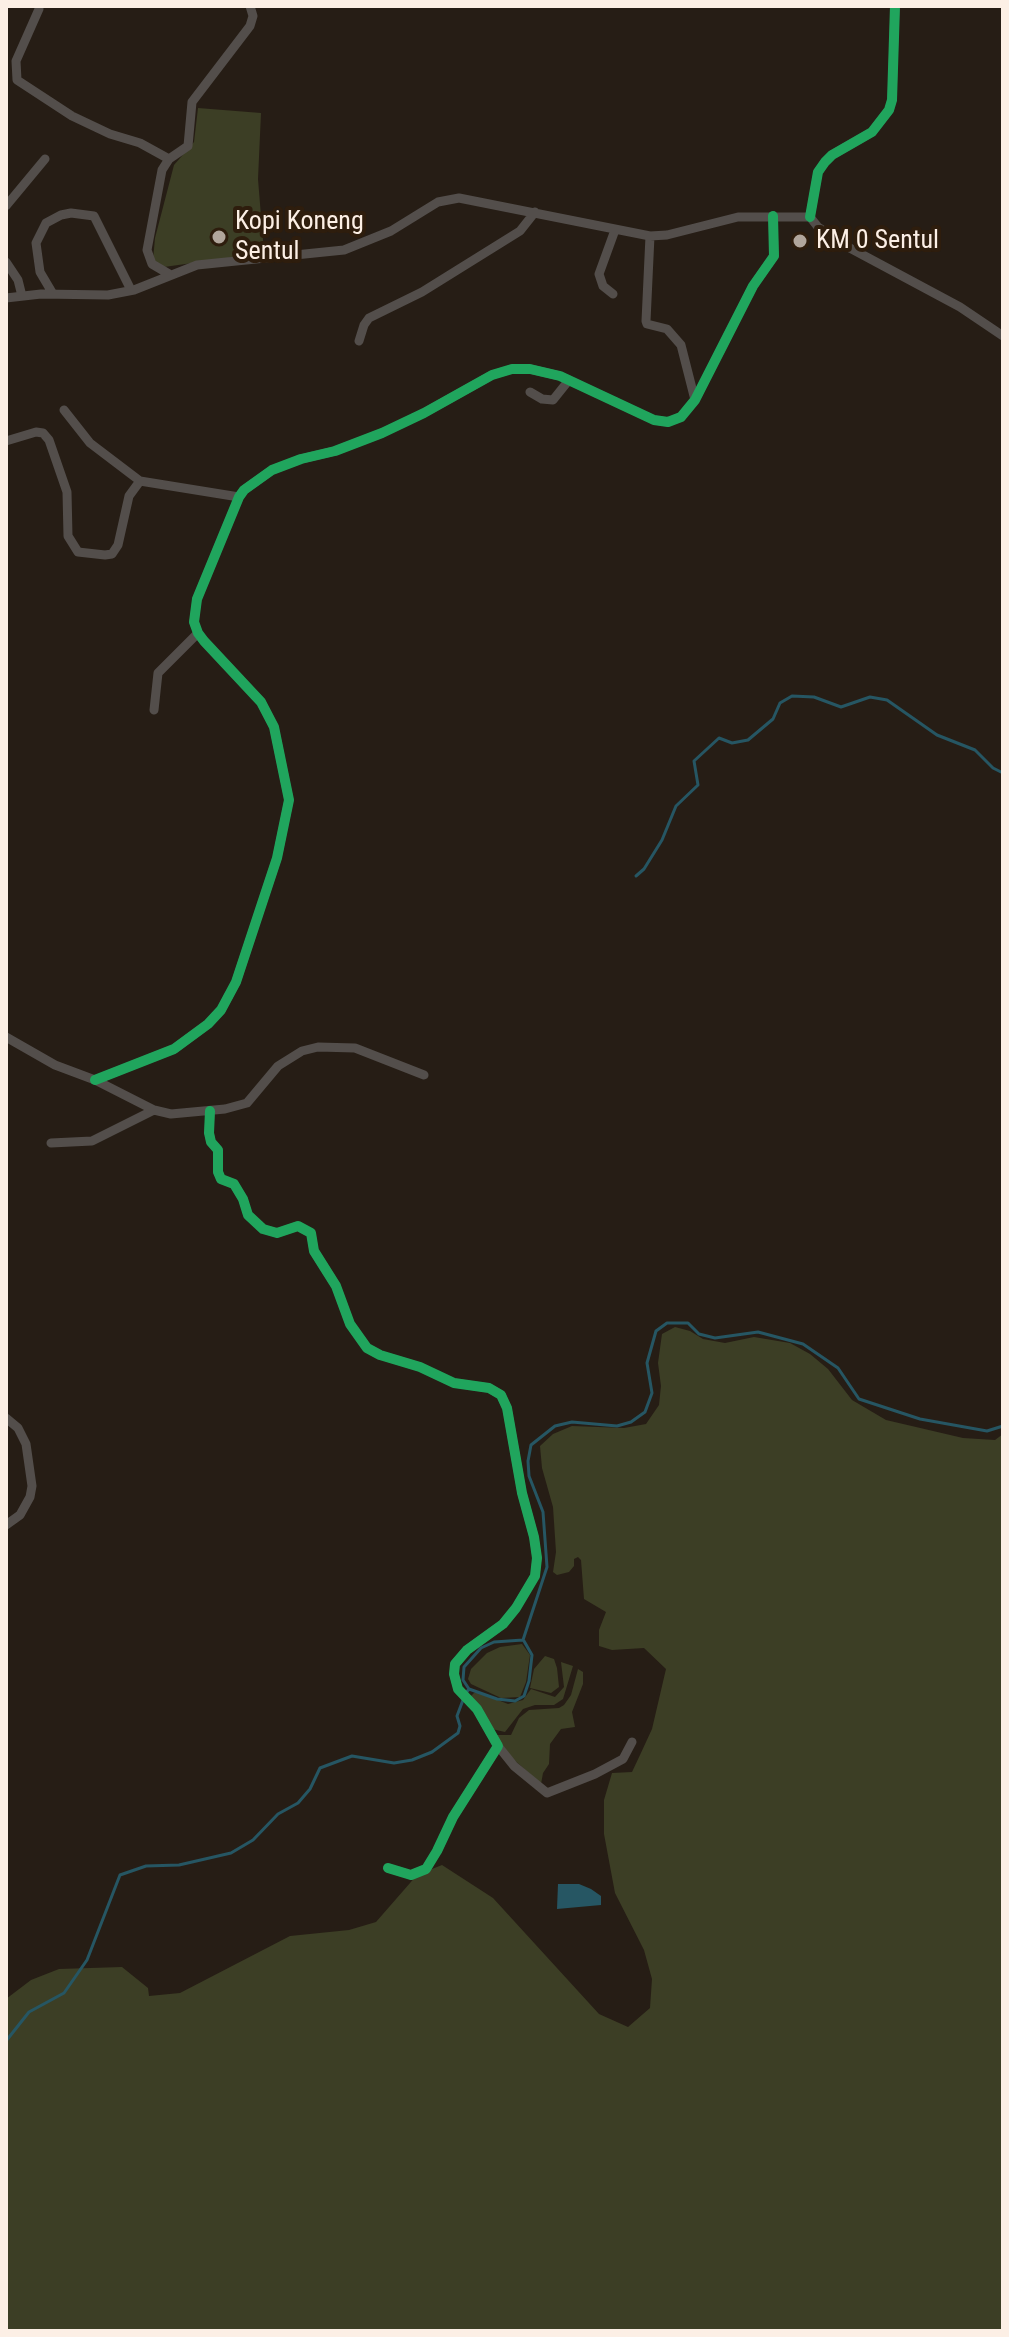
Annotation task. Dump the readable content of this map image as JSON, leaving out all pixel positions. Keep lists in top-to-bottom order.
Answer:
{
  "places": ["Kopi Koneng Sentul", "KM 0 Sentul"]
}
